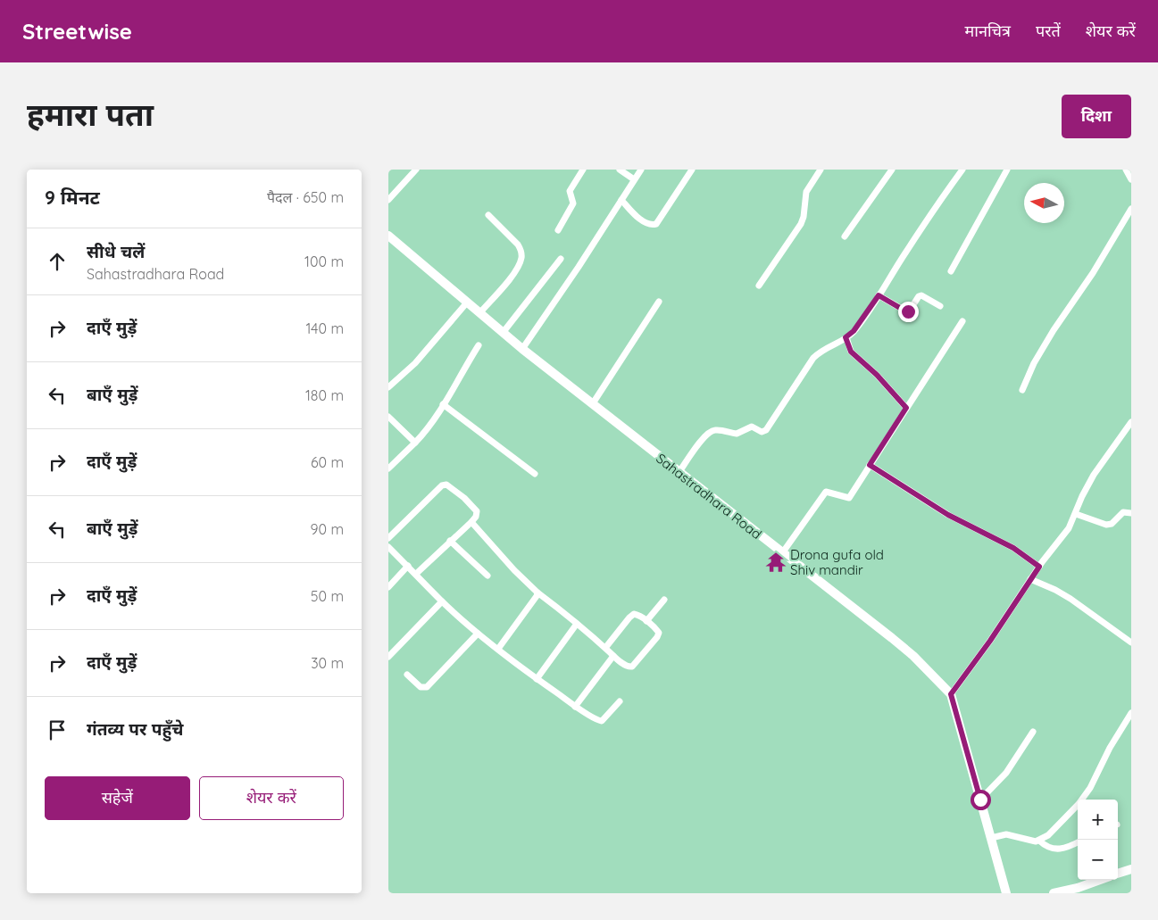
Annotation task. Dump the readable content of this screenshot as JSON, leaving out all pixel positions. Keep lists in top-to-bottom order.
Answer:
{
  "streets": {
    "main road": ["Sahastradhara Road"]
  },
  "places": {
    "temple": ["Drona gufa old Shiv mandir"]
  },
  "north": "left",
  "page": {
    "header": "Streetwise",
    "nav": ["मानचित्र", "परतें", "शेयर करें"],
    "title": "हमारा पता",
    "buttons": [
      "दिशा",
      ["सहेजें", "शेयर करें"]
    ],
    "heading": ["9 मिनट", "पैदल · 650 m"],
    "list": [
      ["सीधे चलें", "Sahastradhara Road", "100 m"],
      ["दाएँ मुड़ें", "140 m"],
      ["बाएँ मुड़ें", "180 m"],
      ["दाएँ मुड़ें", "60 m"],
      ["बाएँ मुड़ें", "90 m"],
      ["दाएँ मुड़ें", "50 m"],
      ["दाएँ मुड़ें", "30 m"],
      "गंतव्य पर पहुँचे"
    ],
    "map_buttons": ["+", "−"]
  }
}
